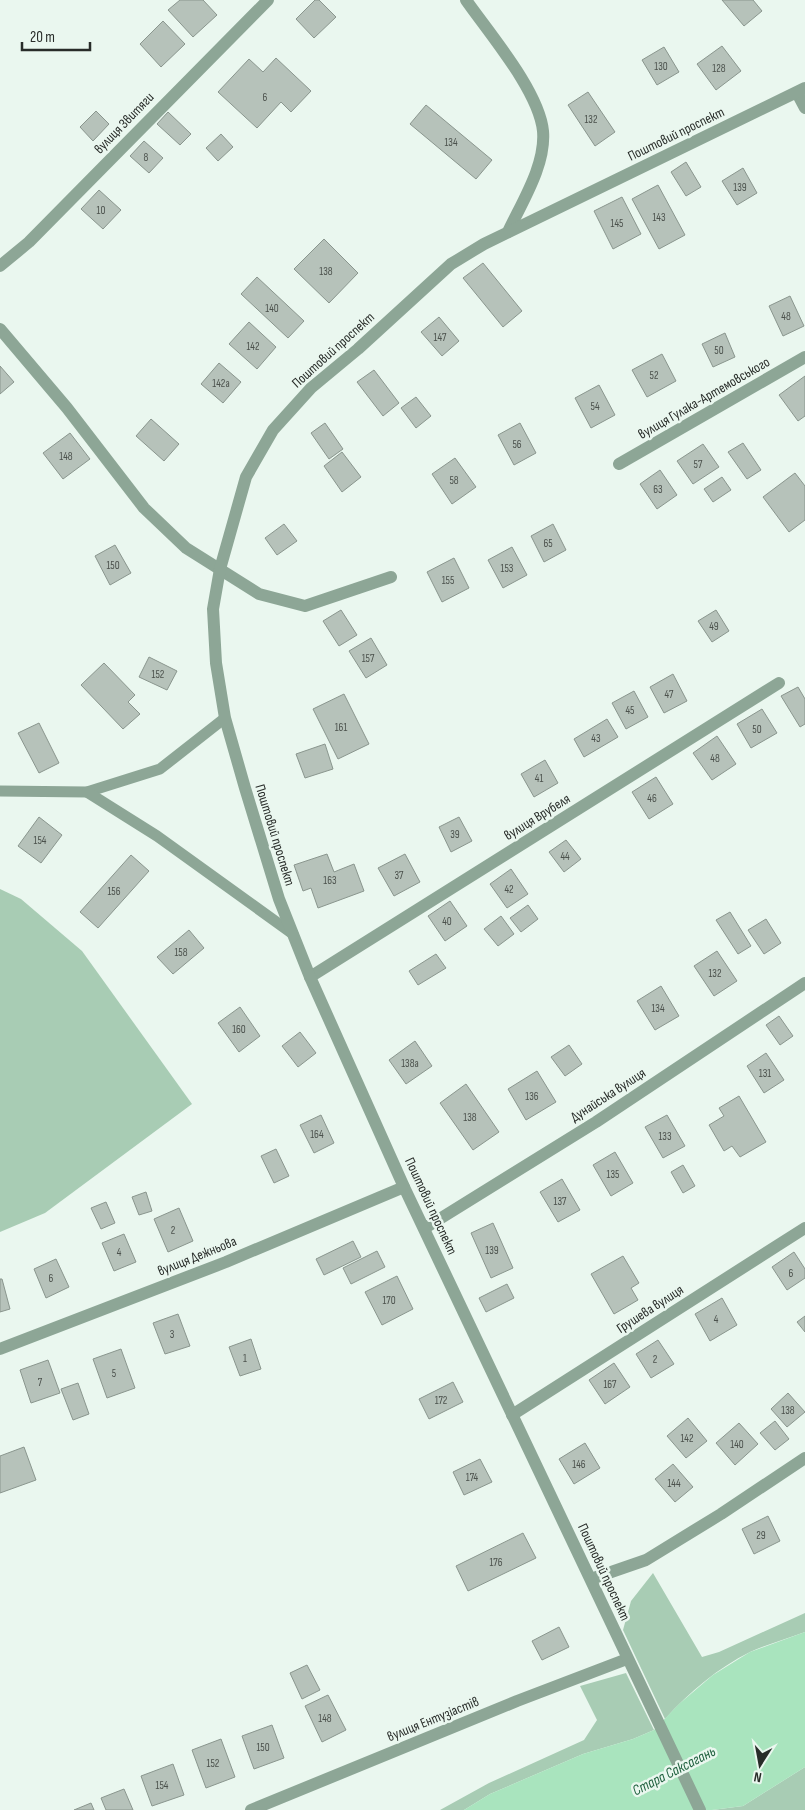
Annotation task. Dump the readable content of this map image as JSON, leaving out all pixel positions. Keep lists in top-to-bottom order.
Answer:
{
  "streets": {
    "street": [
      "вулиця Звитяги",
      "Поштовий проспект",
      "вулиця Гулака-Артемовського",
      "вулиця Врубеля",
      "Дунайська вулиця",
      "вулиця Дежньова",
      "Грушева вулиця",
      "вулиця Ентузіастів"
    ]
  },
  "crossings": [
    ["Поштовий проспект", "вулиця Врубеля"],
    ["Поштовий проспект", "Дунайська вулиця"],
    ["Поштовий проспект", "вулиця Дежньова"],
    ["Поштовий проспект", "Грушева вулиця"],
    ["Поштовий проспект", "вулиця Ентузіастів"]
  ],
  "water": ["Стара Саксагань"],
  "house_numbers": [
    "130",
    "128",
    "6",
    "132",
    "134",
    "8",
    "139",
    "10",
    "143",
    "145",
    "138",
    "140",
    "48",
    "147",
    "142",
    "50",
    "52",
    "142а",
    "54",
    "56",
    "148",
    "57",
    "58",
    "63",
    "65",
    "150",
    "153",
    "155",
    "49",
    "157",
    "152",
    "47",
    "45",
    "161",
    "50",
    "43",
    "48",
    "41",
    "46",
    "39",
    "154",
    "44",
    "37",
    "163",
    "42",
    "156",
    "40",
    "158",
    "132",
    "134",
    "160",
    "138а",
    "131",
    "136",
    "138",
    "164",
    "133",
    "135",
    "137",
    "2",
    "139",
    "4",
    "6",
    "6",
    "170",
    "4",
    "3",
    "1",
    "2",
    "5",
    "7",
    "167",
    "172",
    "138",
    "142",
    "140",
    "146",
    "174",
    "144",
    "29",
    "176",
    "148",
    "150",
    "152",
    "154"
  ],
  "scale_bar": "20 m",
  "north": "bottom"
}
